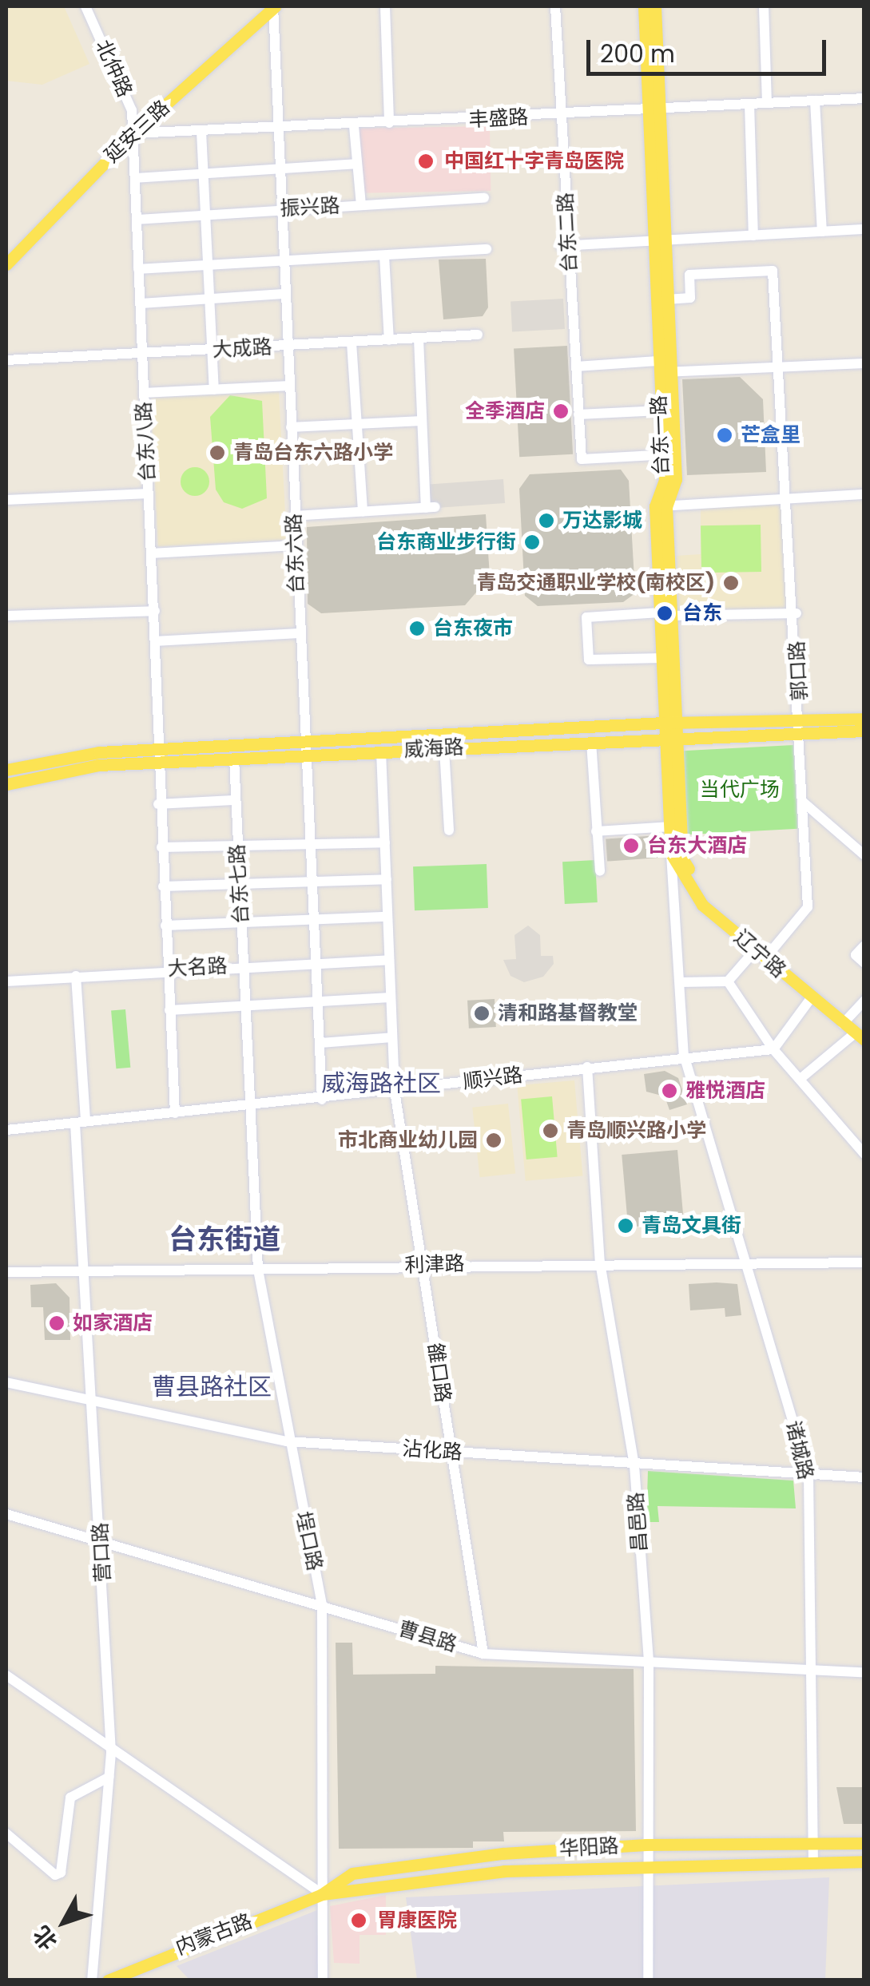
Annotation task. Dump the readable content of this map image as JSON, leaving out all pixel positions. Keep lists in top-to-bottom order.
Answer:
{
  "streets": {
    "main road": [
      "延安三路",
      "台东一路",
      "威海路",
      "辽宁路",
      "华阳路",
      "内蒙古路"
    ],
    "street": [
      "北仲路",
      "丰盛路",
      "振兴路",
      "台东二路",
      "大成路",
      "台东八路",
      "台东六路",
      "郭口路",
      "台东七路",
      "大名路",
      "顺兴路",
      "利津路",
      "雒口路",
      "诸城路",
      "沾化路",
      "昌邑路",
      "埕口路",
      "营口路",
      "曹县路"
    ]
  },
  "crossings": [
    ["北仲路", "丰盛路"],
    ["北仲路", "延安三路"],
    ["北仲路", "台东八路"],
    ["丰盛路", "延安三路"],
    ["丰盛路", "台东二路"],
    ["丰盛路", "台东一路"],
    ["丰盛路", "台东八路"],
    ["丰盛路", "台东六路"],
    ["延安三路", "台东八路"],
    ["延安三路", "台东六路"],
    ["振兴路", "台东八路"],
    ["振兴路", "台东六路"],
    ["大成路", "台东八路"],
    ["大成路", "台东六路"],
    ["台东一路", "郭口路"],
    ["台东一路", "威海路"],
    ["台东一路", "辽宁路"],
    ["台东一路", "顺兴路"],
    ["台东一路", "诸城路"],
    ["台东八路", "威海路"],
    ["台东八路", "大名路"],
    ["台东八路", "顺兴路"],
    ["台东六路", "威海路"],
    ["台东六路", "大名路"],
    ["台东六路", "顺兴路"],
    ["郭口路", "威海路"],
    ["郭口路", "辽宁路"],
    ["威海路", "台东七路"],
    ["威海路", "雒口路"],
    ["台东七路", "大名路"],
    ["台东七路", "顺兴路"],
    ["台东七路", "埕口路"],
    ["大名路", "雒口路"],
    ["大名路", "营口路"],
    ["顺兴路", "雒口路"],
    ["顺兴路", "诸城路"],
    ["顺兴路", "昌邑路"],
    ["顺兴路", "埕口路"],
    ["顺兴路", "营口路"],
    ["利津路", "雒口路"],
    ["利津路", "诸城路"],
    ["利津路", "昌邑路"],
    ["利津路", "埕口路"],
    ["利津路", "营口路"],
    ["雒口路", "沾化路"],
    ["雒口路", "曹县路"],
    ["诸城路", "沾化路"],
    ["诸城路", "曹县路"],
    ["诸城路", "华阳路"],
    ["沾化路", "昌邑路"],
    ["沾化路", "埕口路"],
    ["沾化路", "营口路"],
    ["昌邑路", "曹县路"],
    ["昌邑路", "华阳路"],
    ["埕口路", "曹县路"],
    ["埕口路", "华阳路"],
    ["埕口路", "内蒙古路"],
    ["营口路", "曹县路"],
    ["华阳路", "内蒙古路"]
  ],
  "districts": ["威海路社区", "台东街道", "曹县路社区"],
  "parks": ["当代广场"],
  "places": [
    "中国红十字青岛医院",
    "全季酒店",
    "芒盒里",
    "青岛台东六路小学",
    "万达影城",
    "台东商业步行街",
    "青岛交通职业学校(南校区)",
    "台东",
    "台东夜市",
    "台东大酒店",
    "清和路基督教堂",
    "雅悦酒店",
    "青岛顺兴路小学",
    "市北商业幼儿园",
    "青岛文具街",
    "如家酒店",
    "胃康医院"
  ],
  "scale_bar": "200 m",
  "north": "bottom left"
}
